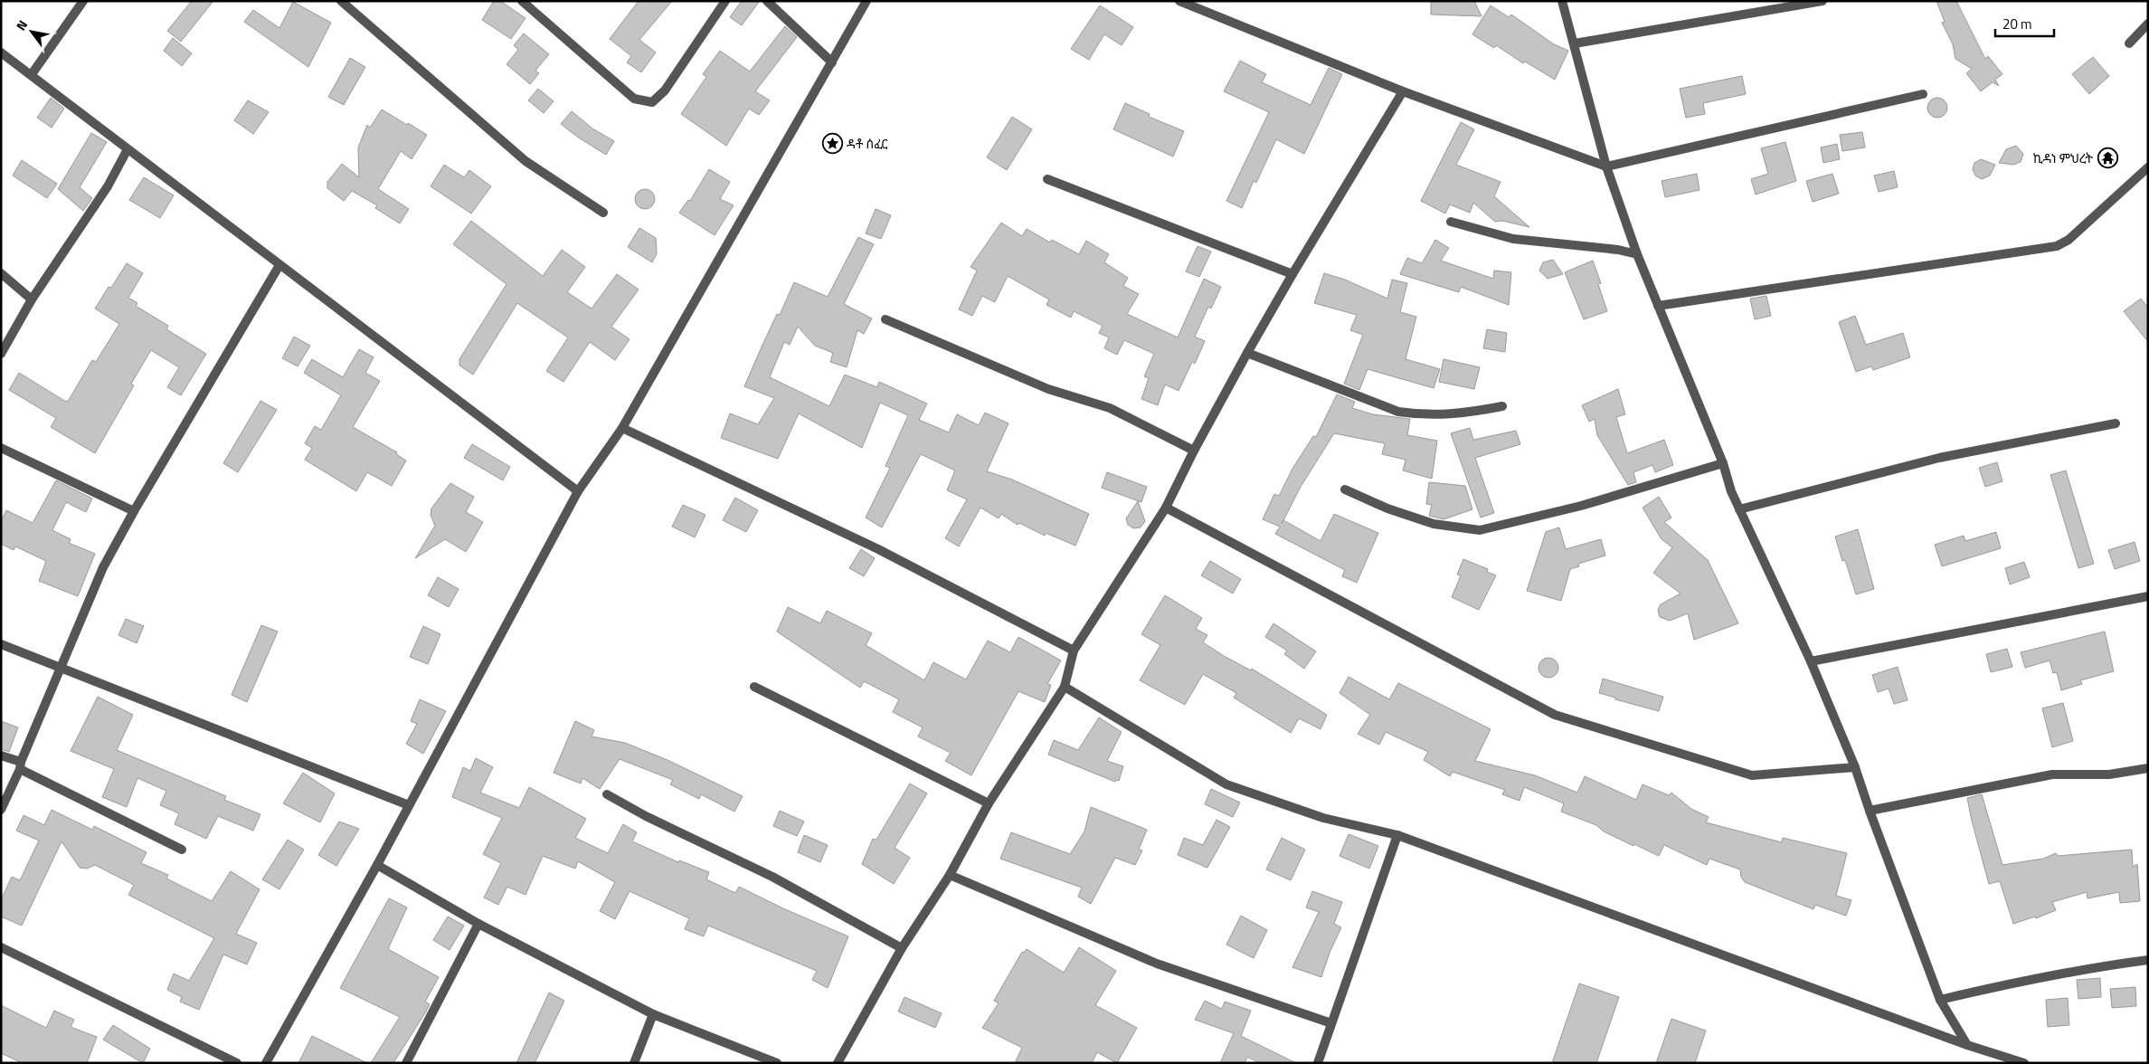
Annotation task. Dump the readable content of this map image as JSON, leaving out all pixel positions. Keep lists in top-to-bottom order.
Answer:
{
  "places": {
    "place": ["ዳቶ ሰፈር"],
    "temple": ["ኪዳነ ምህረት"]
  },
  "scale_bar": "20 m",
  "north": "top left"
}
